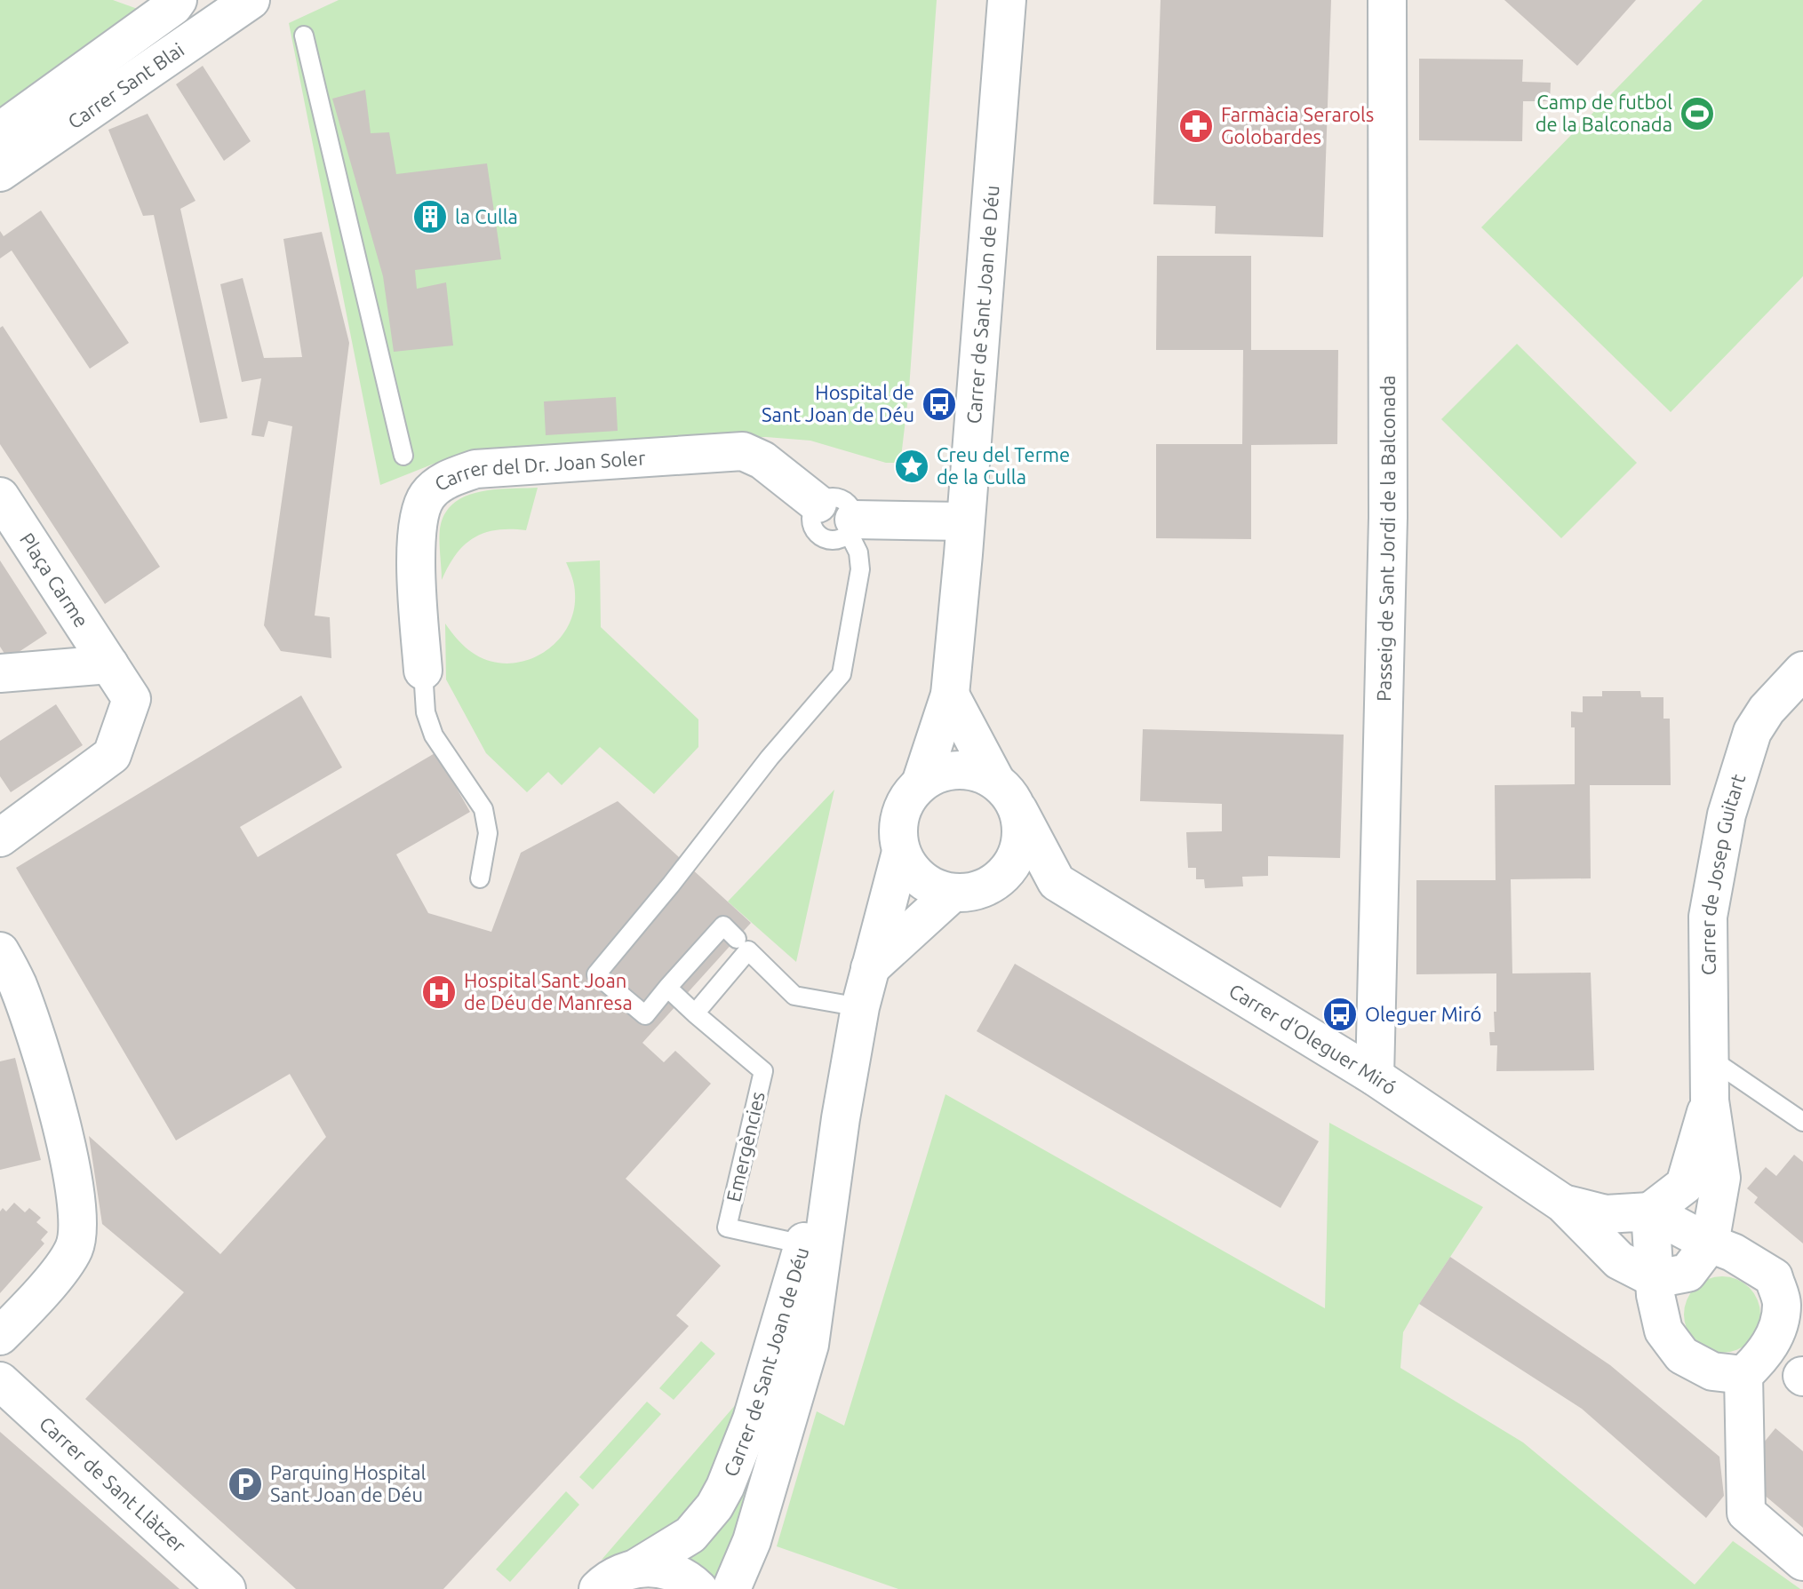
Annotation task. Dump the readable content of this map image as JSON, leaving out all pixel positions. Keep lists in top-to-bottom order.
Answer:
{
  "streets": {
    "street": [
      "Carrer Sant Blai",
      "Carrer de Sant Joan de Déu",
      "Carrer del Dr. Joan Soler",
      "Passeig de Sant Jordi de la Balconada",
      "Plaça Carme",
      "Carrer de Josep Guitart",
      "Carrer d'Oleguer Miró",
      "Carrer de Sant Llàtzer"
    ],
    "lane": ["Emergències"]
  },
  "crossings": [
    ["Carrer de Sant Joan de Déu", "Emergències"],
    ["Passeig de Sant Jordi de la Balconada", "Carrer d'Oleguer Miró"],
    ["Carrer de Josep Guitart", "Carrer d'Oleguer Miró"]
  ],
  "places": {
    "sports": ["Camp de futbol de la Balconada"],
    "pharmacy": ["Farmàcia Serarols Golobardes"],
    "building": ["la Culla"],
    "bus stop": ["Hospital de Sant Joan de Déu", "Oleguer Miró"],
    "place": ["Creu del Terme de la Culla"],
    "hospital": ["Hospital Sant Joan de Déu de Manresa"],
    "parking": ["Parquing Hospital Sant Joan de Déu"]
  }
}
